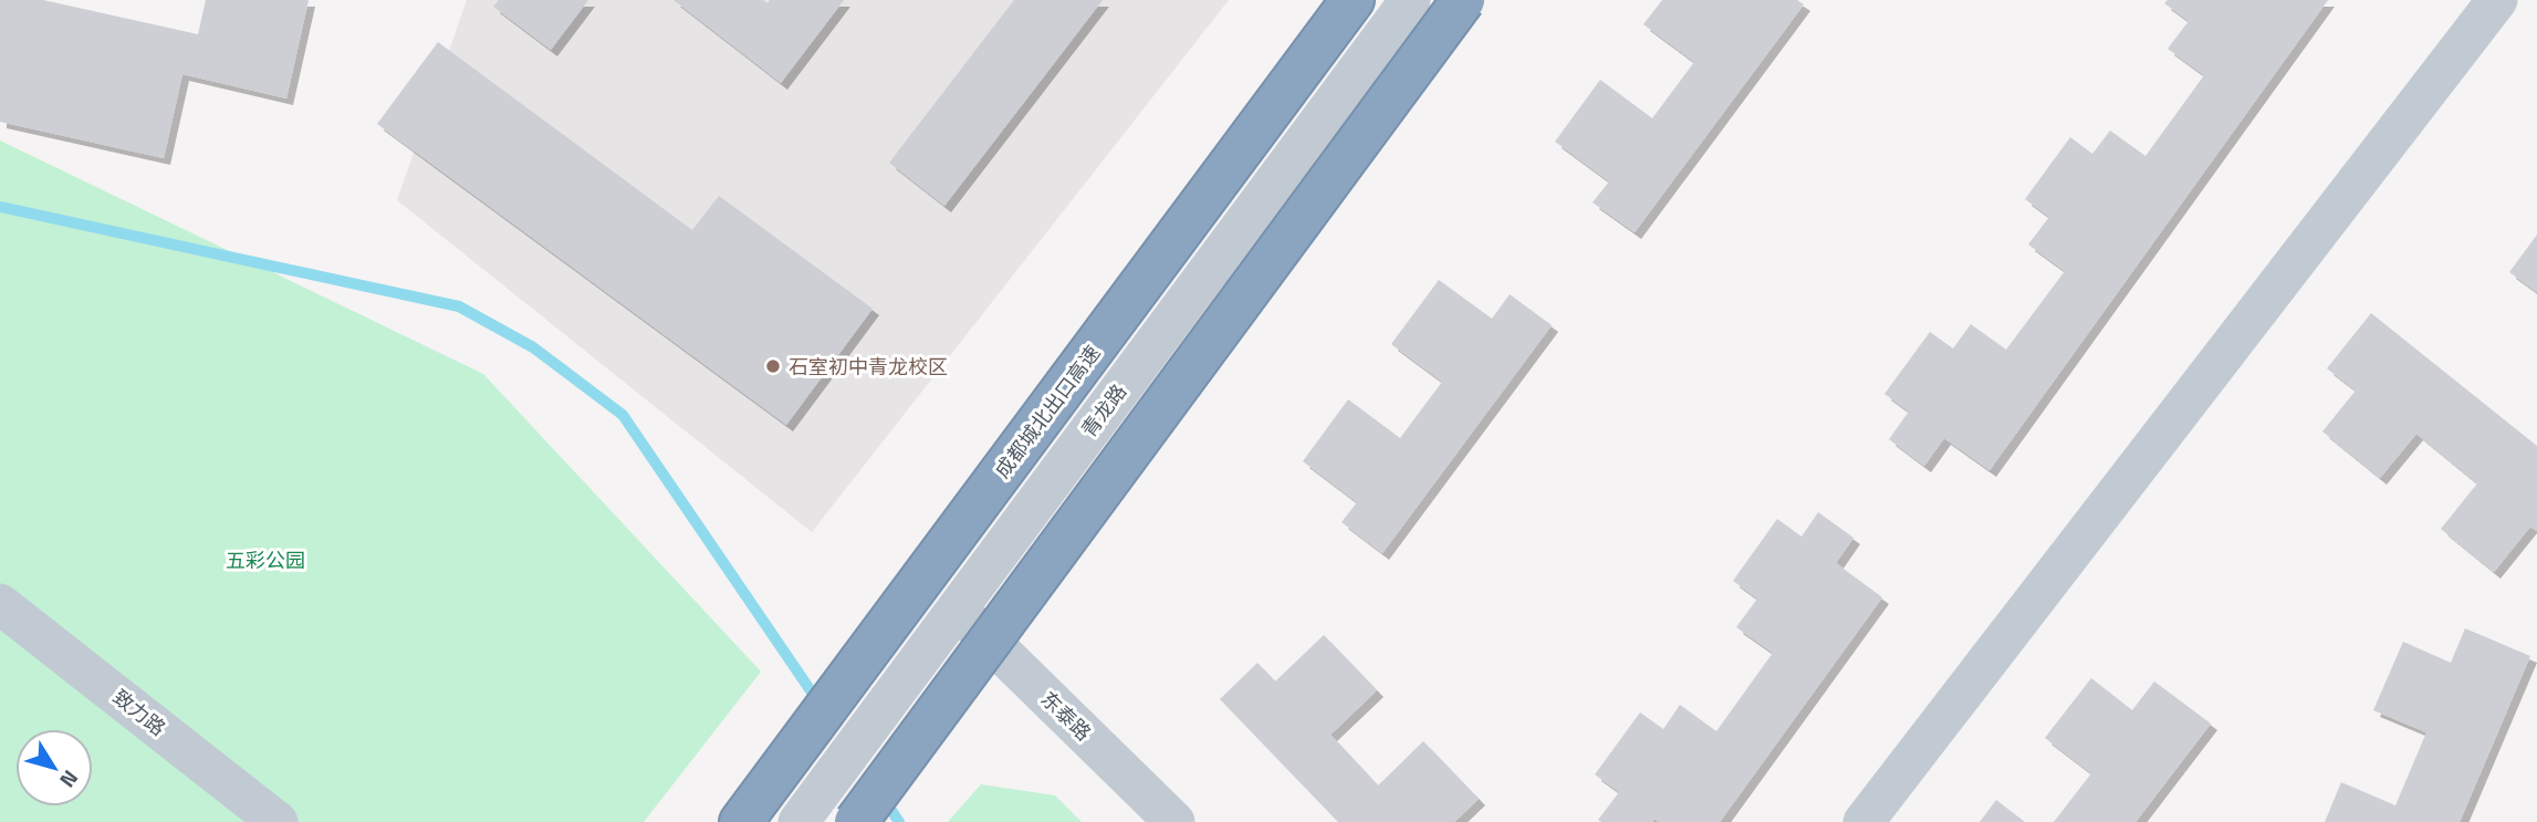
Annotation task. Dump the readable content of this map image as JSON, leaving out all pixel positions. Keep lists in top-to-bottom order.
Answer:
{
  "streets": {
    "highway": ["成都城北出口高速"],
    "street": ["青龙路", "致力路", "东泰路"]
  },
  "crossings": [
    ["青龙路", "东泰路"]
  ],
  "parks": ["五彩公园"],
  "places": ["石室初中青龙校区"],
  "north": "bottom right"
}
